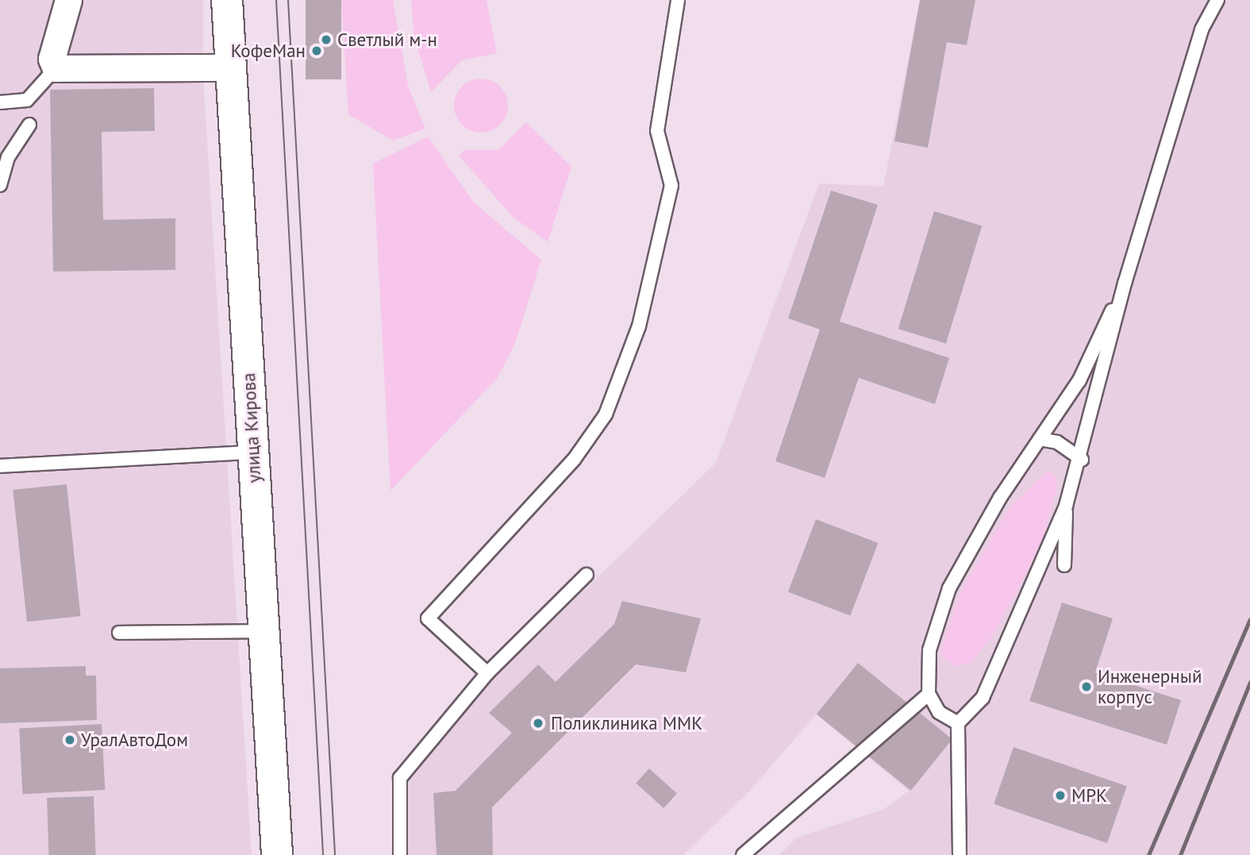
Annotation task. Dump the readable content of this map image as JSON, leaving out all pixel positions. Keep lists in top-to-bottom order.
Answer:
{
  "streets": {
    "main road": ["улица Кирова"]
  },
  "places": [
    "Светлый м-н",
    "КофеМан",
    "Инженерный корпус",
    "Поликлиника ММК",
    "УралАвтоДом",
    "МРК"
  ]
}
